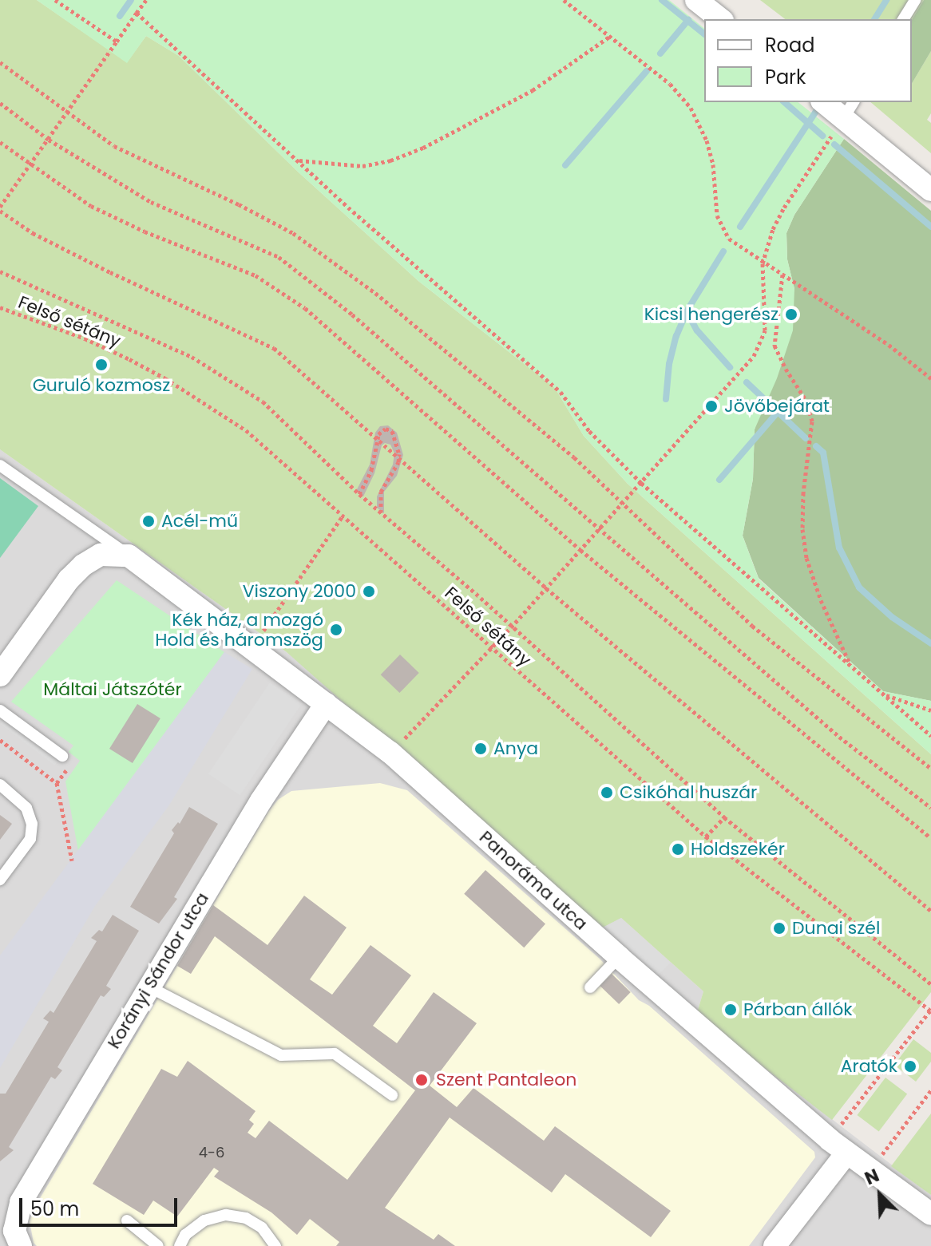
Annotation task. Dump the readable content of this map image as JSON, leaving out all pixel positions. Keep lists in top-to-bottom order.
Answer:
{
  "streets": {
    "street": ["Panoráma utca", "Korányi Sándor utca"],
    "path": ["Felső sétány"]
  },
  "crossings": [
    ["Panoráma utca", "Korányi Sándor utca"]
  ],
  "parks": ["Máltai Játszótér"],
  "places": [
    "Kicsi hengerész",
    "Guruló kozmosz",
    "Jövőbejárat",
    "Acél-mű",
    "Viszony 2000",
    "Kék ház, a mozgó Hold és háromszög",
    "Anya",
    "Csikóhal huszár",
    "Holdszekér",
    "Dunai szél",
    "Párban állók",
    "Aratók",
    "Szent Pantaleon"
  ],
  "house_numbers": ["4-6"],
  "legend": ["Road", "Park"],
  "scale_bar": "50 m",
  "north": "top left"
}
